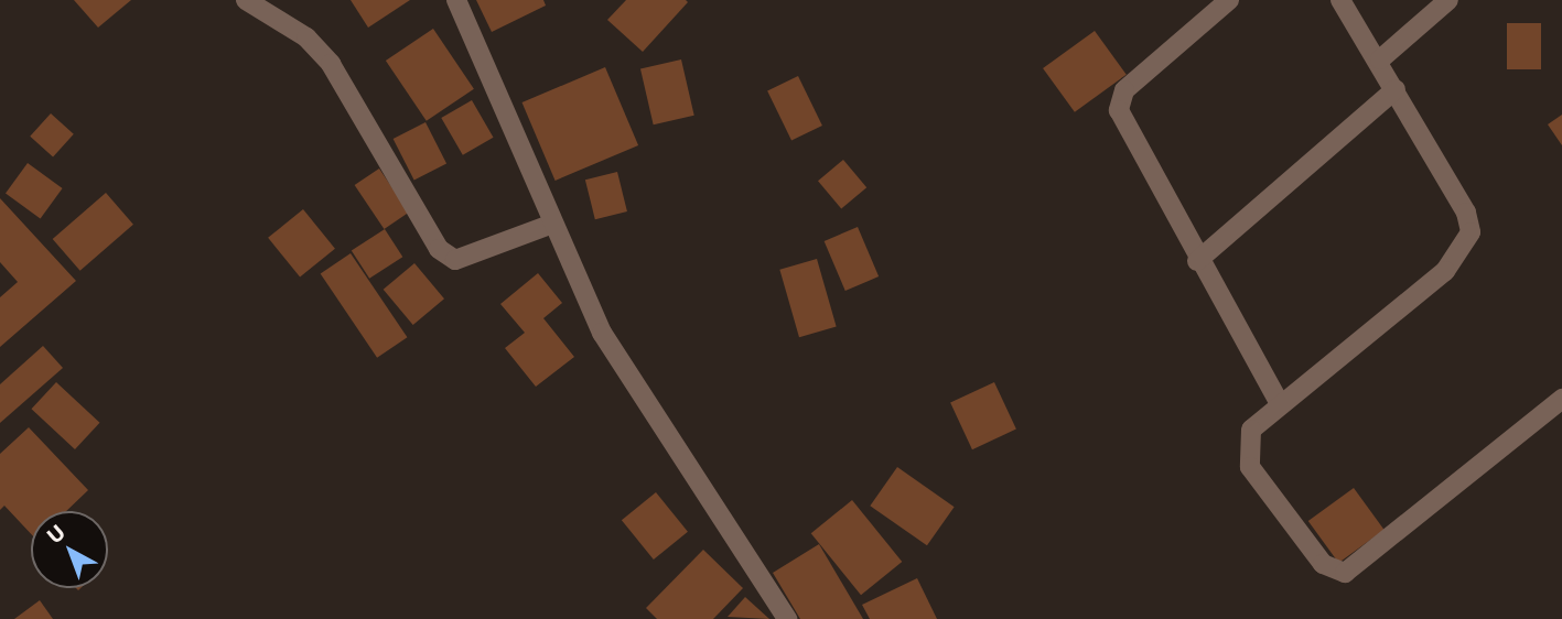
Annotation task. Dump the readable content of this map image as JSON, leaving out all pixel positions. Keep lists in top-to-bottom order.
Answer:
{
  "north": "top left"
}
